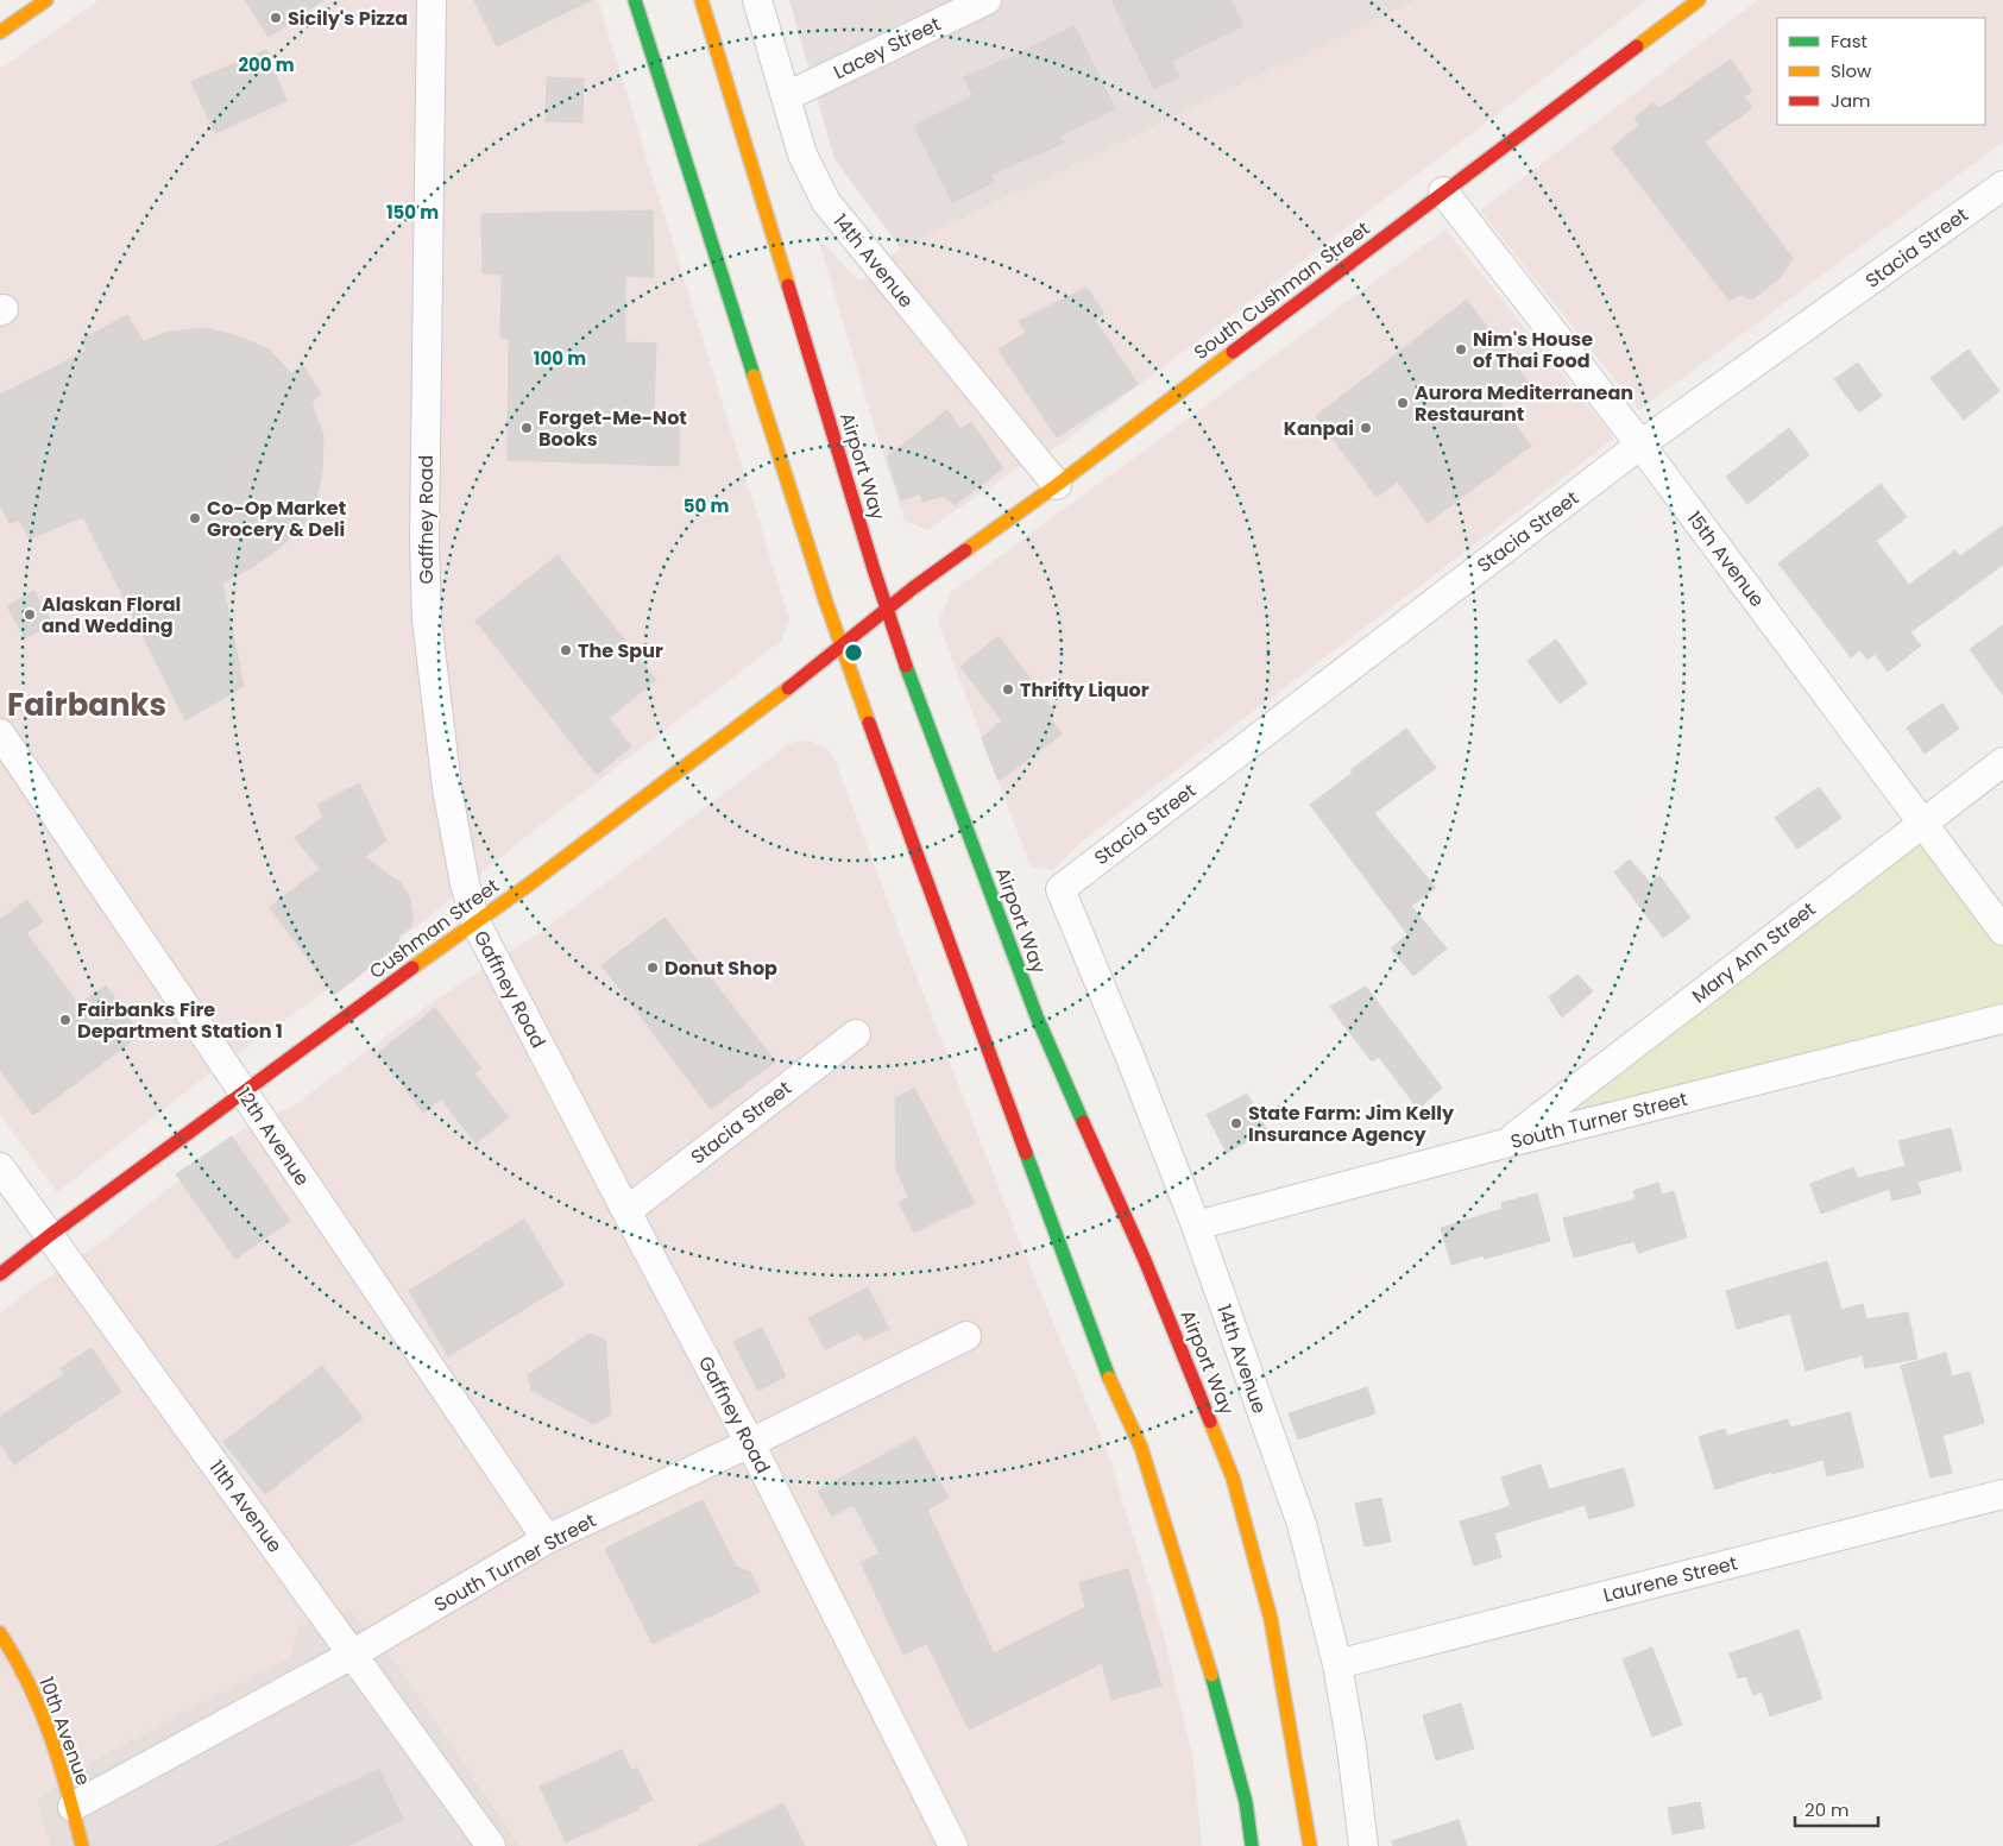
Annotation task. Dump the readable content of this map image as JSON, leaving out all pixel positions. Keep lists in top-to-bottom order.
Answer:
{
  "streets": {
    "main road": [
      "South Cushman Street",
      "Airport Way",
      "Cushman Street",
      "10th Avenue"
    ],
    "street": [
      "Lacey Street",
      "Stacia Street",
      "14th Avenue",
      "Gaffney Road",
      "15th Avenue",
      "Mary Ann Street",
      "South Turner Street",
      "12th Avenue",
      "11th Avenue",
      "Laurene Street"
    ]
  },
  "crossings": [
    ["Lacey Street", "14th Avenue"],
    ["Stacia Street", "14th Avenue"],
    ["Stacia Street", "Gaffney Road"],
    ["Stacia Street", "15th Avenue"],
    ["14th Avenue", "South Cushman Street"],
    ["14th Avenue", "South Turner Street"],
    ["14th Avenue", "Laurene Street"],
    ["South Cushman Street", "Airport Way"],
    ["South Cushman Street", "15th Avenue"],
    ["South Cushman Street", "Cushman Street"],
    ["Airport Way", "Cushman Street"],
    ["Gaffney Road", "Cushman Street"],
    ["Gaffney Road", "South Turner Street"],
    ["15th Avenue", "Mary Ann Street"],
    ["Cushman Street", "12th Avenue"],
    ["Cushman Street", "11th Avenue"],
    ["Mary Ann Street", "South Turner Street"],
    ["South Turner Street", "12th Avenue"],
    ["South Turner Street", "11th Avenue"],
    ["South Turner Street", "10th Avenue"]
  ],
  "districts": ["Fairbanks"],
  "places": [
    "Sicily's Pizza",
    "Nim's House of Thai Food",
    "Aurora Mediterranean Restaurant",
    "Forget-Me-Not Books",
    "Kanpai",
    "Co-Op Market Grocery & Deli",
    "Alaskan Floral and Wedding",
    "The Spur",
    "Thrifty Liquor",
    "Donut Shop",
    "Fairbanks Fire Department Station 1",
    "State Farm: Jim Kelly Insurance Agency"
  ],
  "legend": ["Fast", "Slow", "Jam"],
  "scale_bar": "20 m",
  "rings": [
    "200 m",
    "150 m",
    "100 m",
    "50 m"
  ]
}
